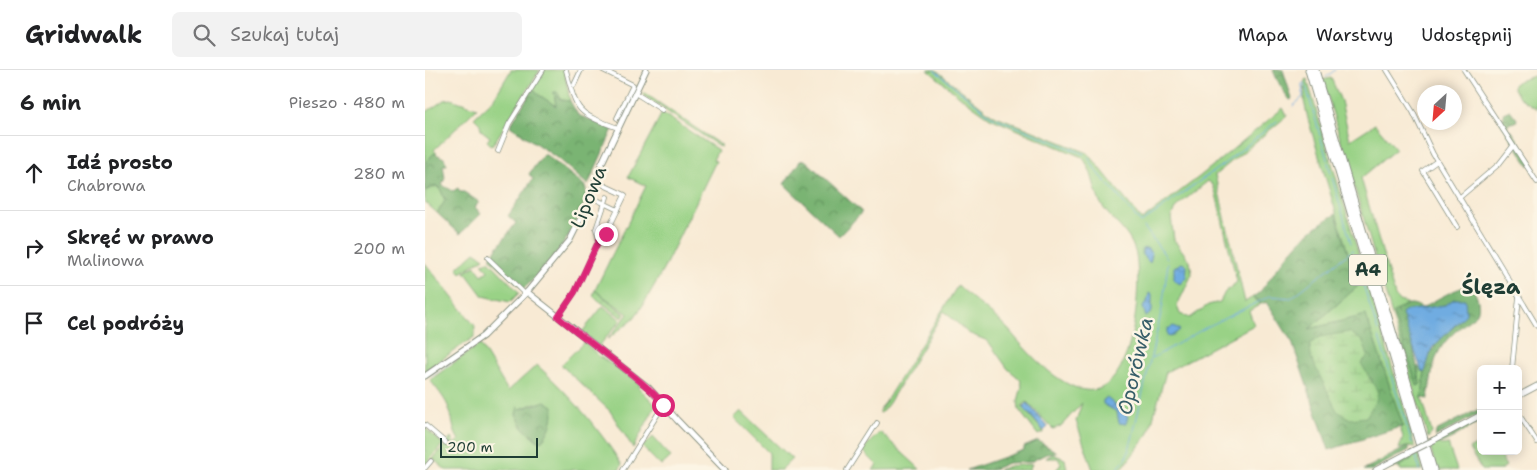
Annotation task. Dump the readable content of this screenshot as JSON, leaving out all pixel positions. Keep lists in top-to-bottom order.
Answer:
{
  "streets": {
    "highway": ["A4"],
    "street": ["Lipowa"]
  },
  "districts": ["Ślęza"],
  "water": ["Oporówka"],
  "scale_bar": "200 m",
  "north": "bottom left",
  "page": {
    "header": "Gridwalk",
    "search": "Szukaj tutaj",
    "nav": ["Mapa", "Warstwy", "Udostępnij"],
    "heading": ["6 min", "Pieszo · 480 m"],
    "list": [
      ["Idź prosto", "Chabrowa", "280 m"],
      ["Skręć w prawo", "Malinowa", "200 m"],
      "Cel podróży"
    ],
    "map_buttons": ["+", "−"],
    "scale": "200 m"
  }
}
